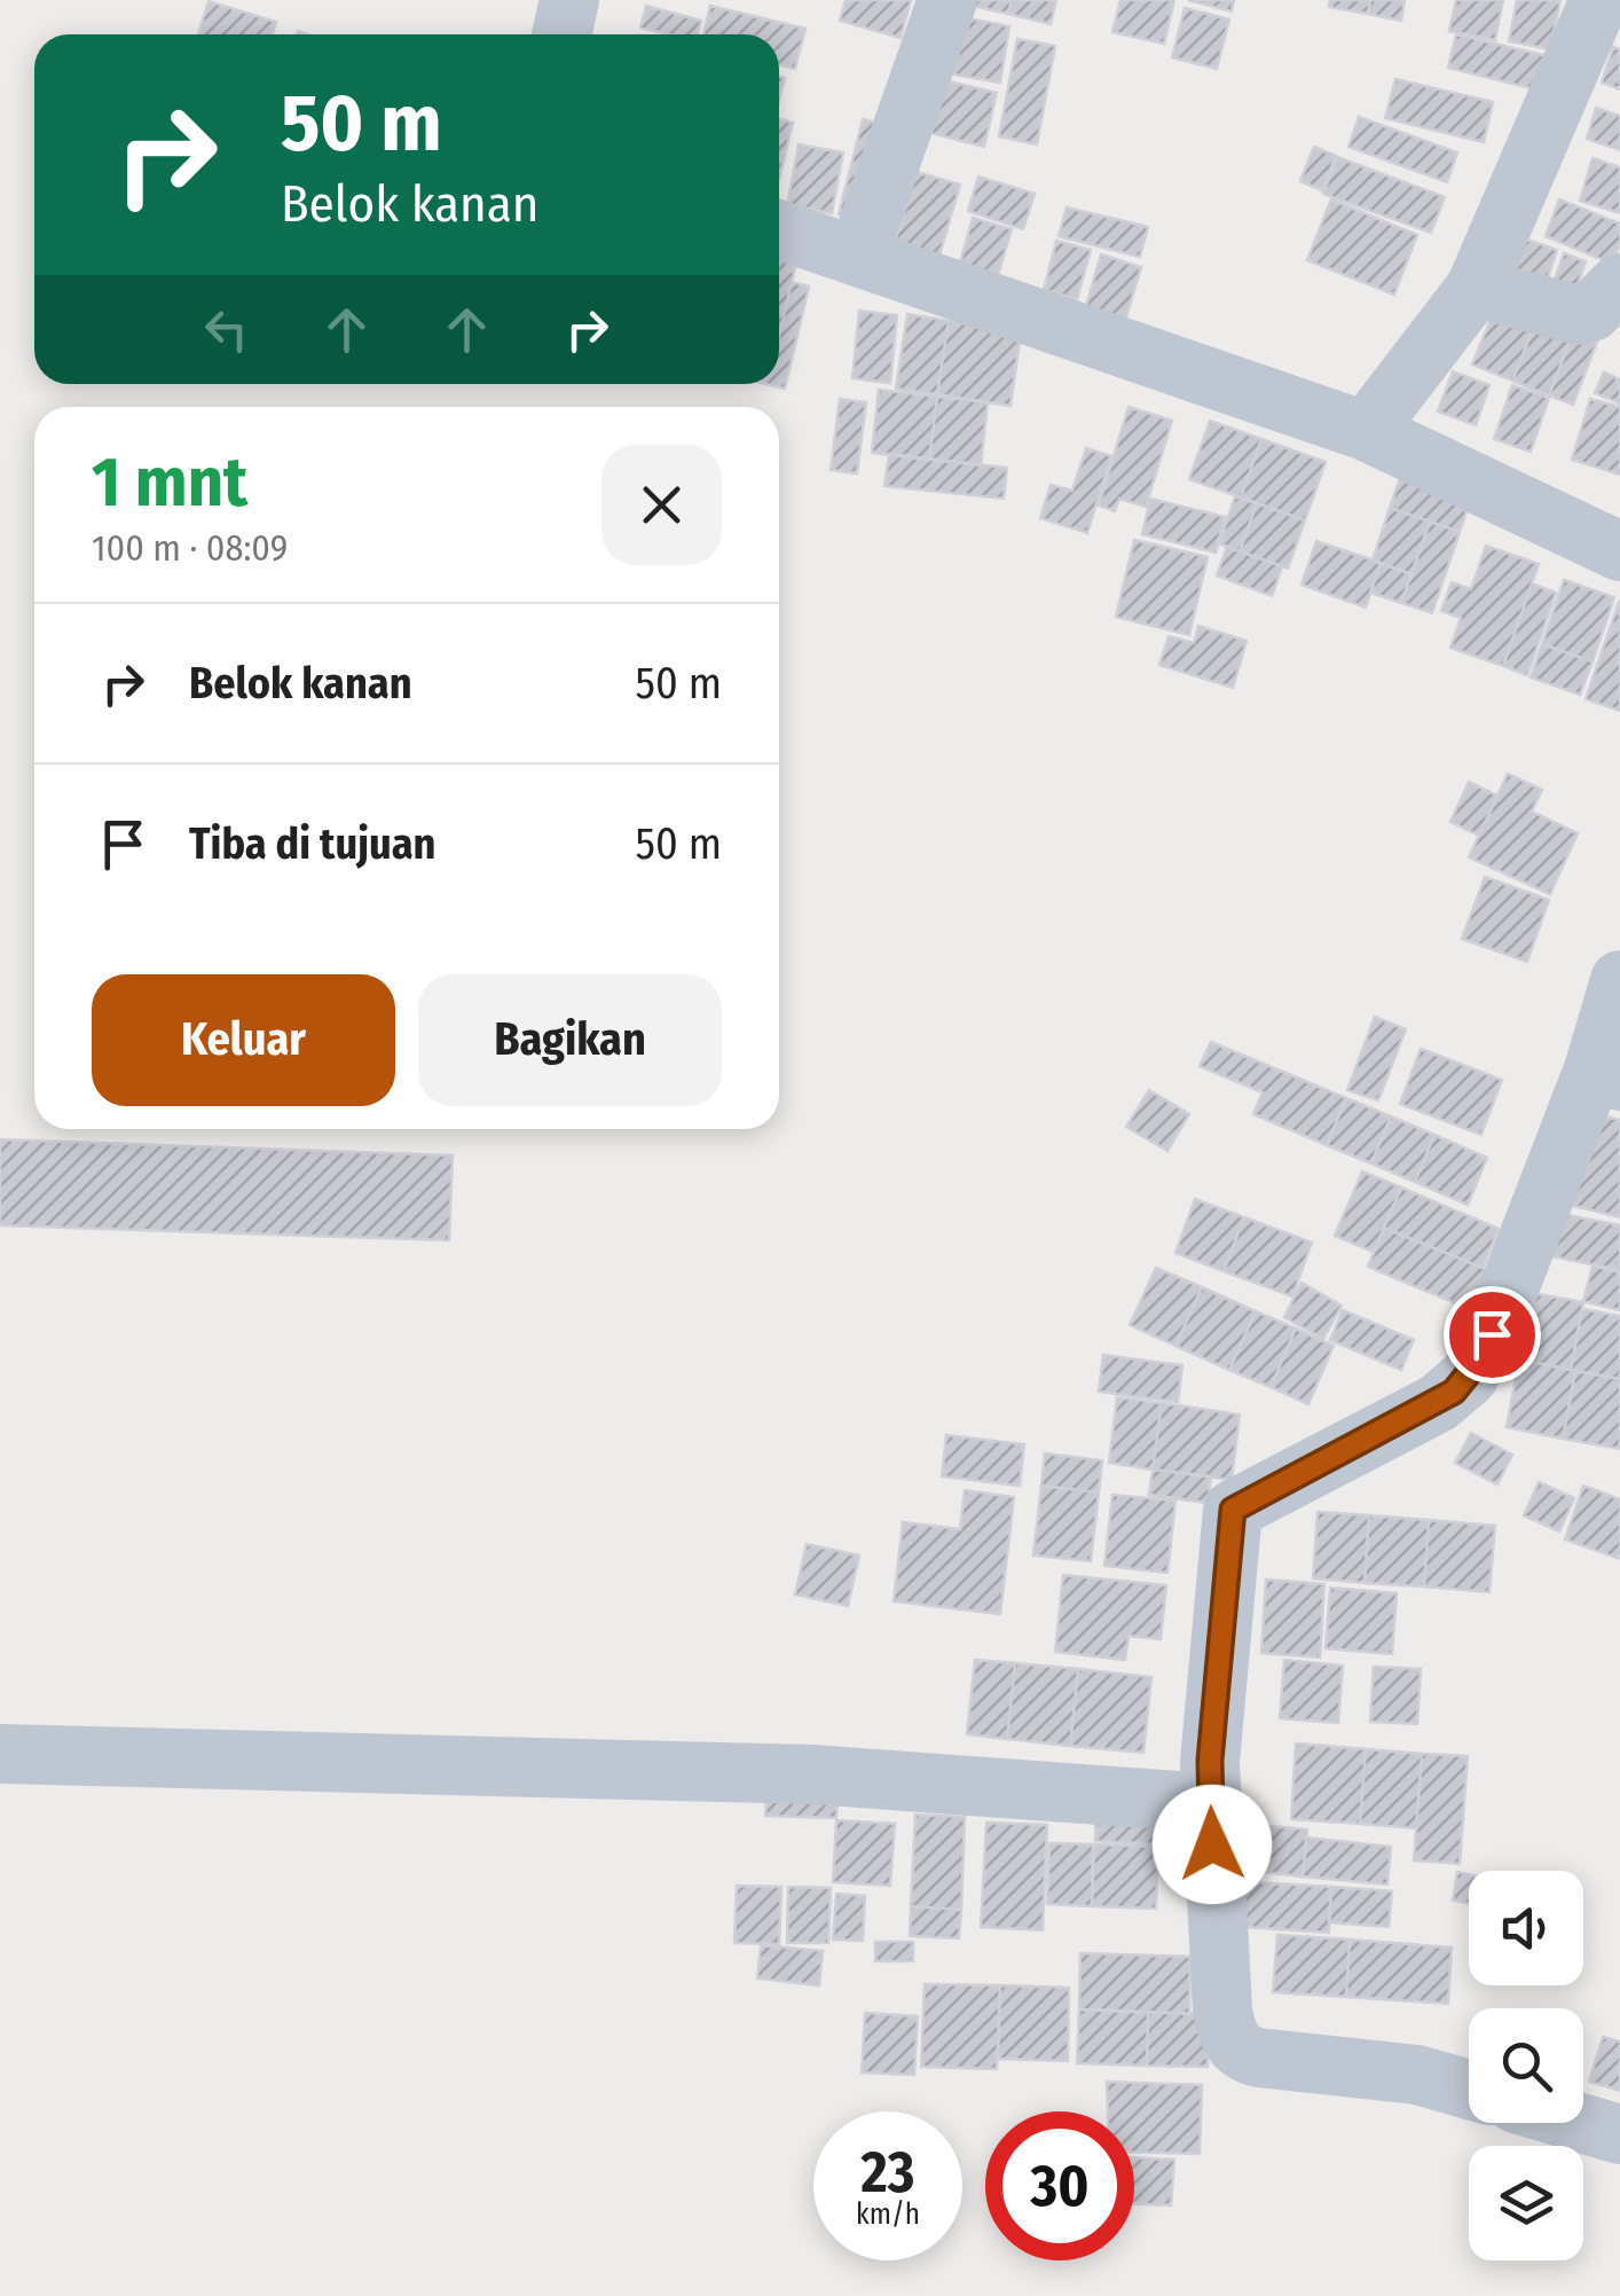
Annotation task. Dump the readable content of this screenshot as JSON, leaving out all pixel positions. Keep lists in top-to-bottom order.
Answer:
{
  "page": {
    "turn": ["50 m", "Belok kanan"],
    "heading": ["1 mnt", "100 m · 08:09"],
    "list": [
      {
        "name": "Belok kanan",
        "value": "50 m"
      },
      {
        "name": "Tiba di tujuan",
        "value": "50 m"
      }
    ],
    "buttons": ["Keluar", "Bagikan"],
    "speed": "23 km/h",
    "limit": "30"
  }
}
